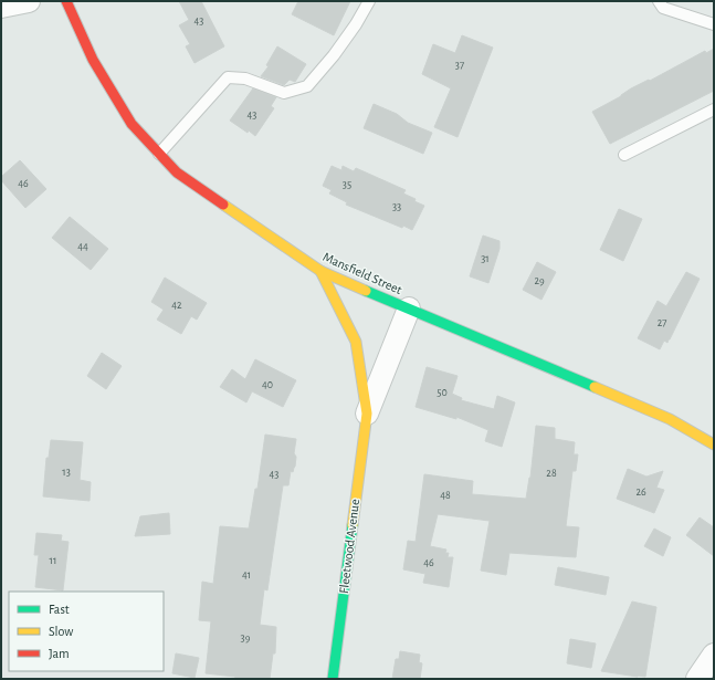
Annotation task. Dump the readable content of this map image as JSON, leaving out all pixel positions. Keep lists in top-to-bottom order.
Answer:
{
  "streets": {
    "street": ["Mansfield Street", "Fleetwood Avenue"]
  },
  "crossings": [
    ["Mansfield Street", "Fleetwood Avenue"]
  ],
  "house_numbers": [
    "43",
    "37",
    "43",
    "46",
    "35",
    "33",
    "44",
    "31",
    "29",
    "42",
    "27",
    "40",
    "50",
    "13",
    "28",
    "43",
    "26",
    "48",
    "11",
    "46",
    "41",
    "39"
  ],
  "legend": ["Fast", "Slow", "Jam"]
}
